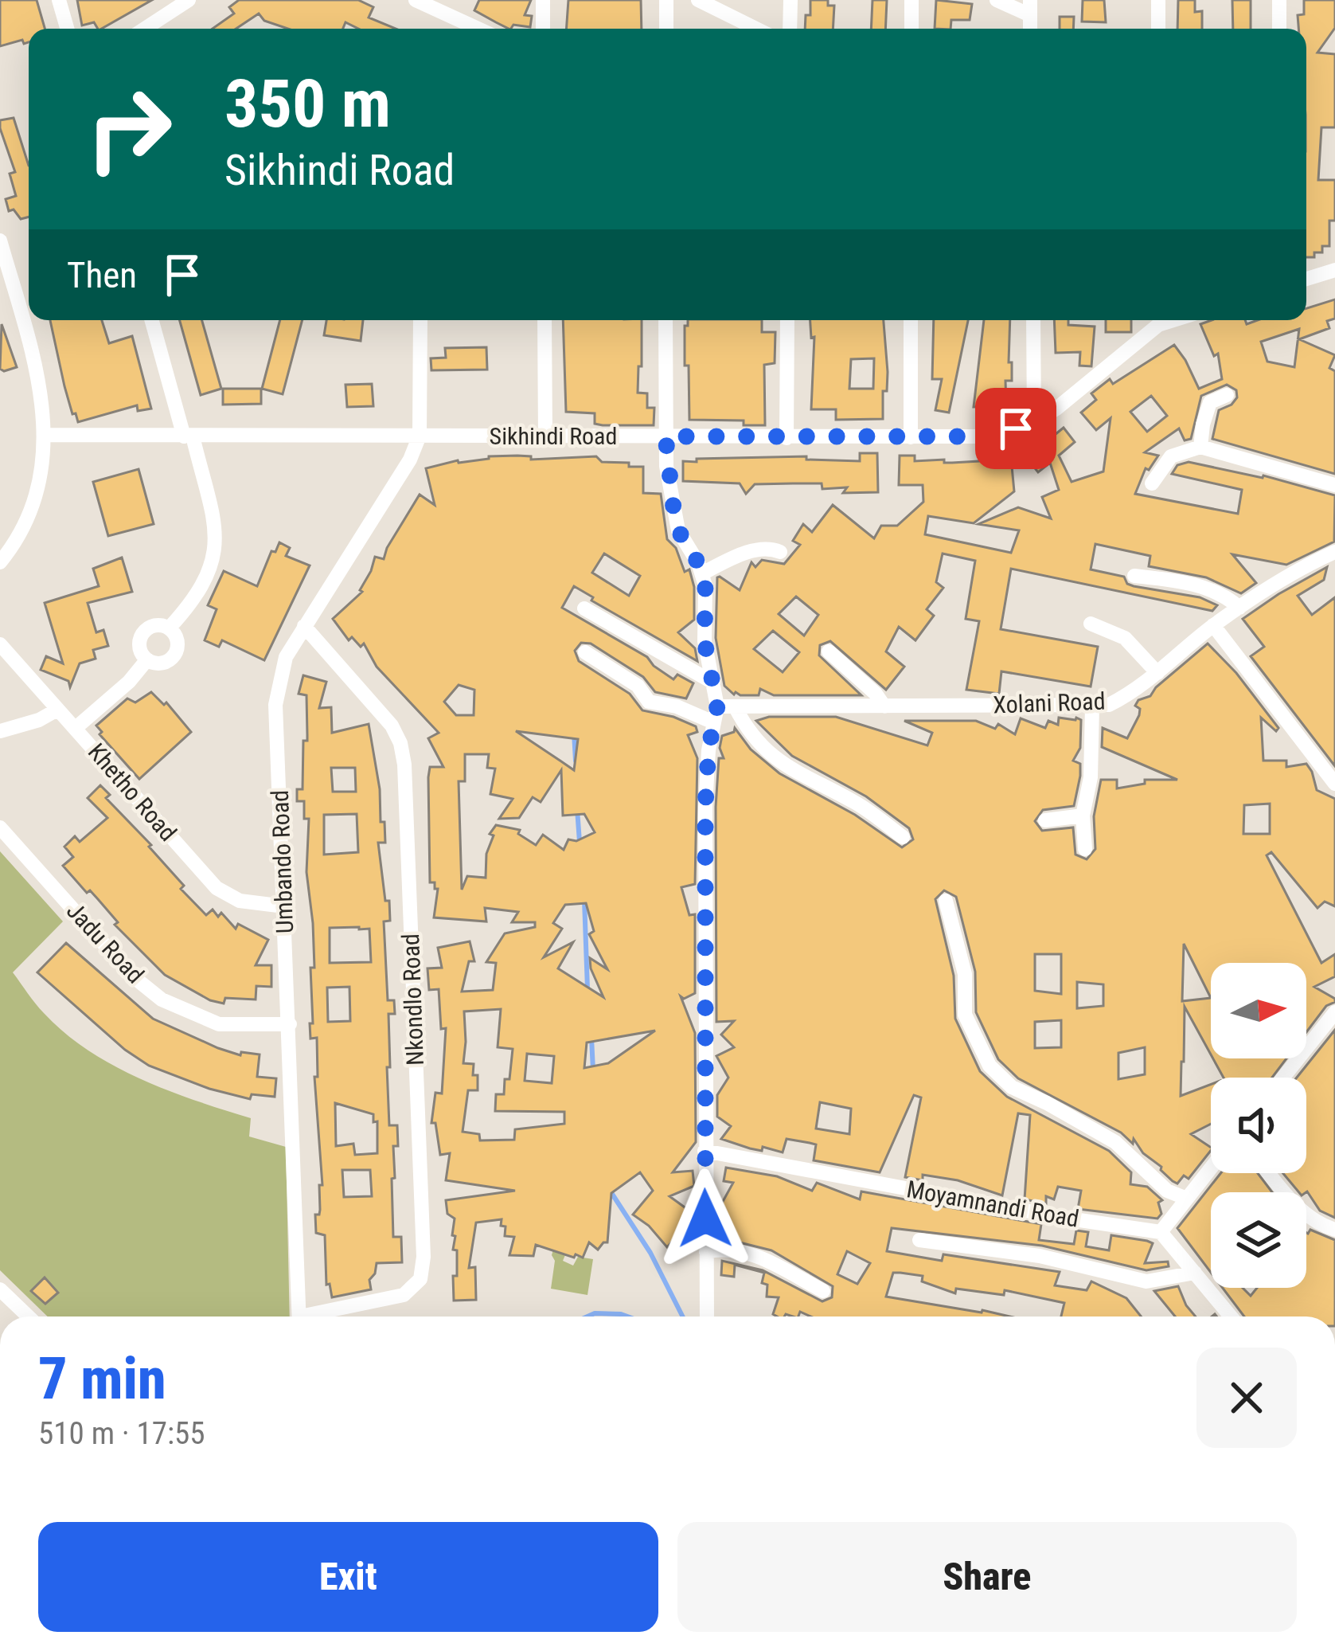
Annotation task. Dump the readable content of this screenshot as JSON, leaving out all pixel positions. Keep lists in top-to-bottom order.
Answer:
{
  "streets": {
    "street": [
      "Sikhindi Road",
      "Xolani Road",
      "Khetho Road",
      "Umbando Road",
      "Jadu Road",
      "Nkondlo Road",
      "Moyamnandi Road"
    ]
  },
  "crossings": [
    ["Sikhindi Road", "Umbando Road"],
    ["Khetho Road", "Umbando Road"],
    ["Umbando Road", "Jadu Road"],
    ["Umbando Road", "Nkondlo Road"]
  ],
  "north": "right",
  "page": {
    "turn": ["350 m", "Sikhindi Road"],
    "then": "Then",
    "heading": ["7 min", "510 m · 17:55"],
    "buttons": ["Exit", "Share"]
  }
}
